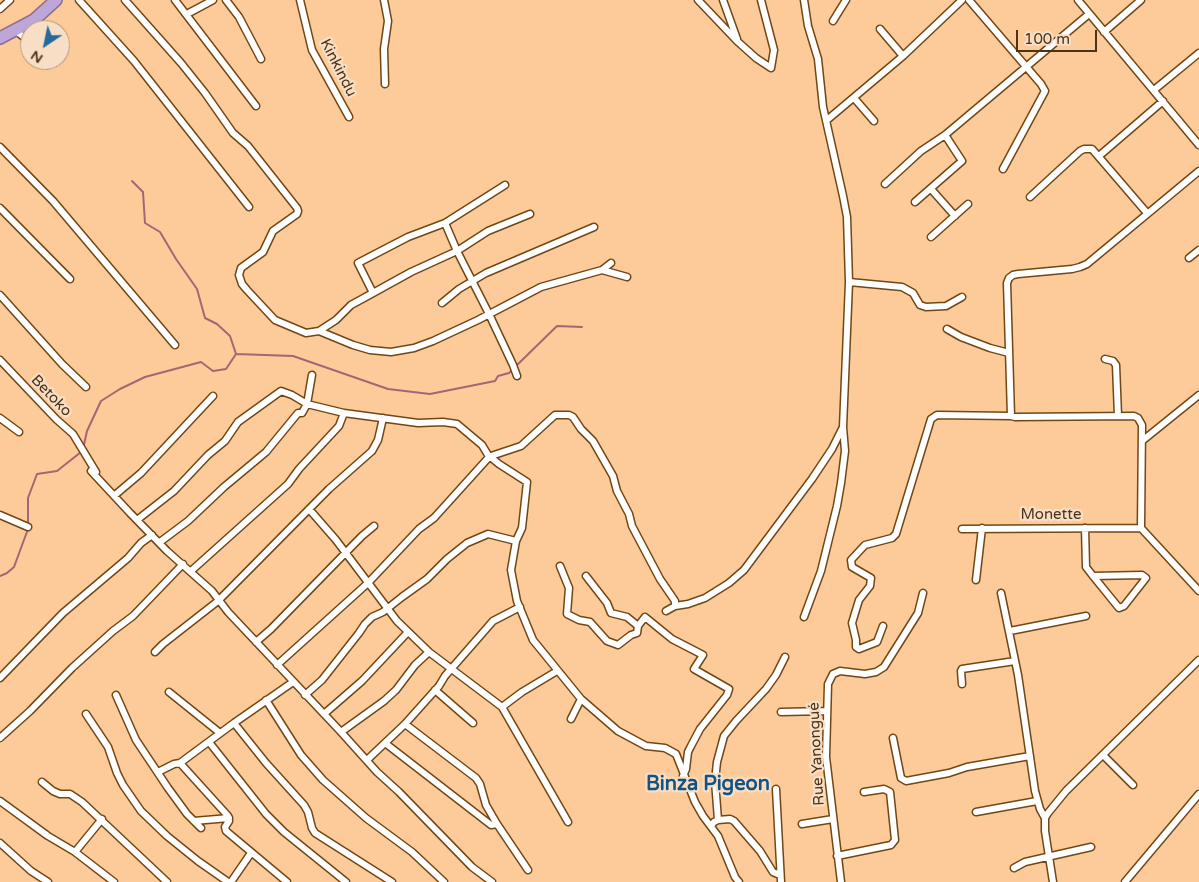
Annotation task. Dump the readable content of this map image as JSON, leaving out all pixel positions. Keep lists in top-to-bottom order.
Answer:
{
  "streets": {
    "street": [
      "Kinkindu",
      "Betoko",
      "Monette",
      "Rue Yanongué"
    ]
  },
  "districts": ["Binza Pigeon"],
  "scale_bar": "100 m",
  "north": "bottom left"
}
